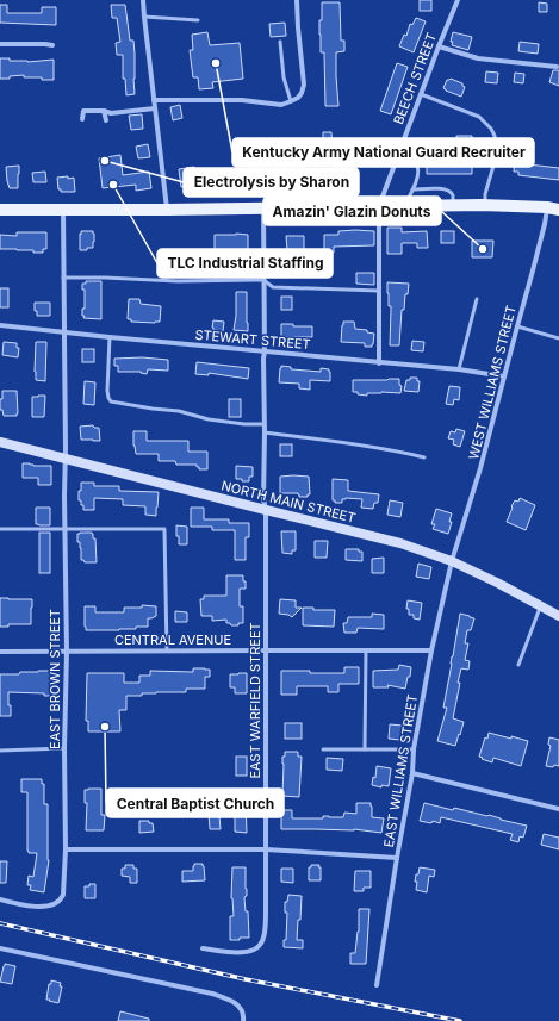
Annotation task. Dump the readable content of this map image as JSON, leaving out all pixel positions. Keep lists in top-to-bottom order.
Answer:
{
  "streets": {
    "street": [
      "BEECH STREET",
      "STEWART STREET",
      "WEST WILLIAMS STREET",
      "NORTH MAIN STREET",
      "CENTRAL AVENUE",
      "EAST BROWN STREET",
      "EAST WARFIELD STREET",
      "EAST WILLIAMS STREET"
    ]
  },
  "crossings": [
    ["BEECH STREET", "STEWART STREET"],
    ["STEWART STREET", "WEST WILLIAMS STREET"],
    ["STEWART STREET", "EAST BROWN STREET"],
    ["STEWART STREET", "EAST WARFIELD STREET"],
    ["WEST WILLIAMS STREET", "NORTH MAIN STREET"],
    ["WEST WILLIAMS STREET", "EAST WILLIAMS STREET"],
    ["NORTH MAIN STREET", "EAST BROWN STREET"],
    ["NORTH MAIN STREET", "EAST WARFIELD STREET"],
    ["NORTH MAIN STREET", "EAST WILLIAMS STREET"],
    ["CENTRAL AVENUE", "EAST BROWN STREET"],
    ["CENTRAL AVENUE", "EAST WARFIELD STREET"],
    ["CENTRAL AVENUE", "EAST WILLIAMS STREET"]
  ],
  "places": [
    "Kentucky Army National Guard Recruiter",
    "Electrolysis by Sharon",
    "TLC Industrial Staffing",
    "Amazin' Glazin Donuts",
    "Central Baptist Church"
  ]
}
